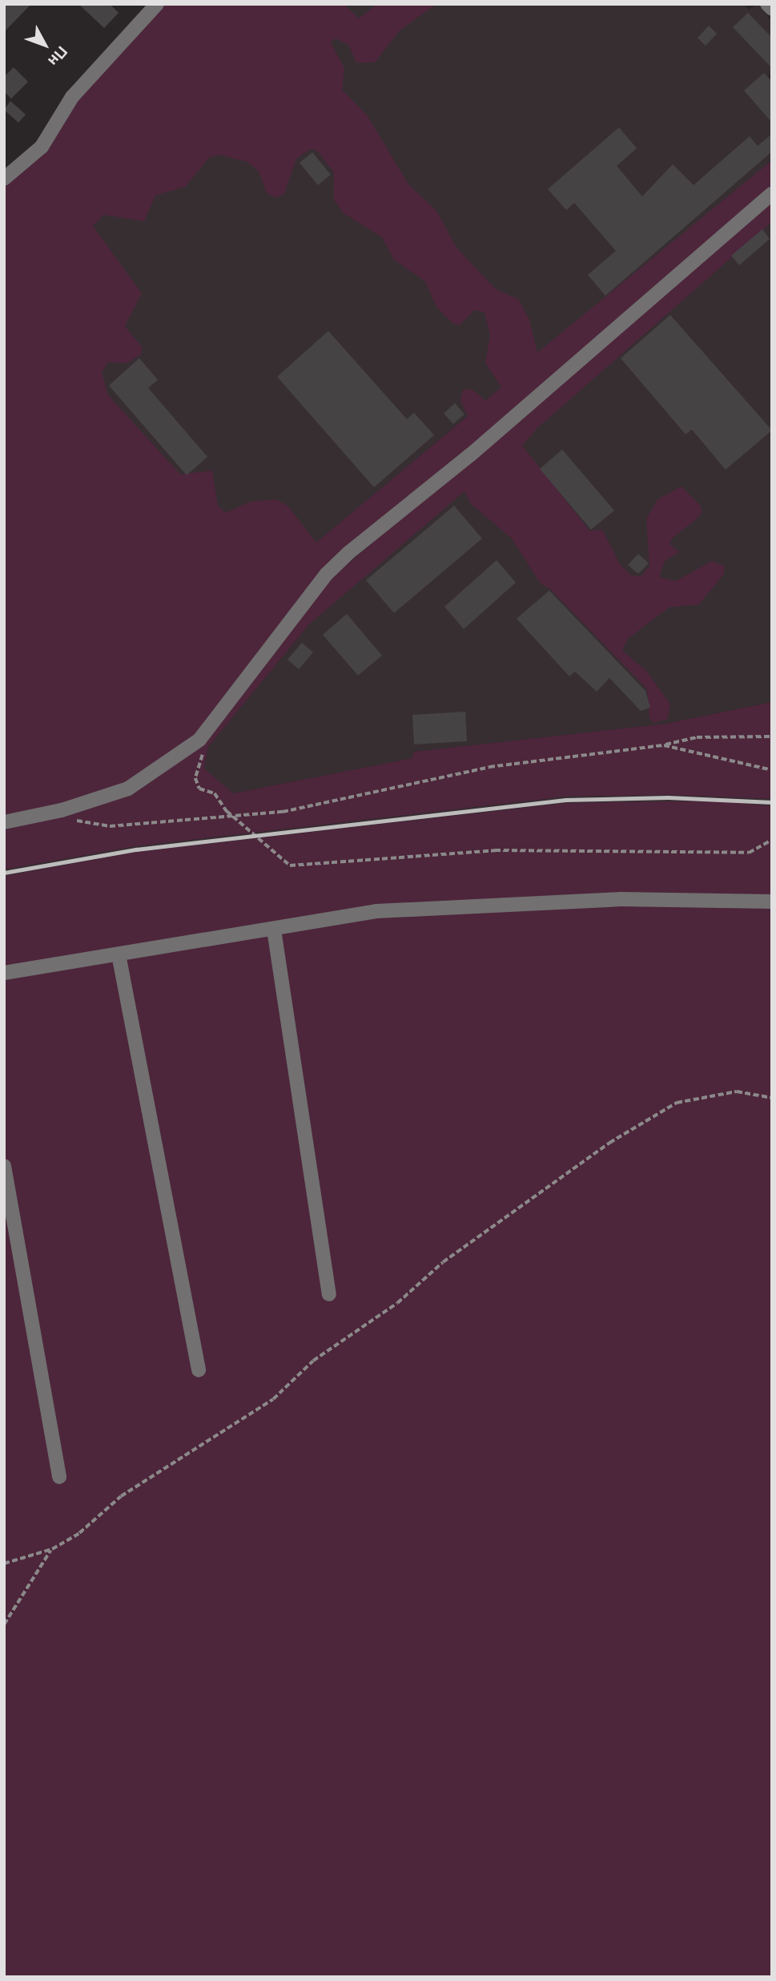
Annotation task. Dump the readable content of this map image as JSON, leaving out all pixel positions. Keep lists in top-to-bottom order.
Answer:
{
  "north": "bottom right"
}
